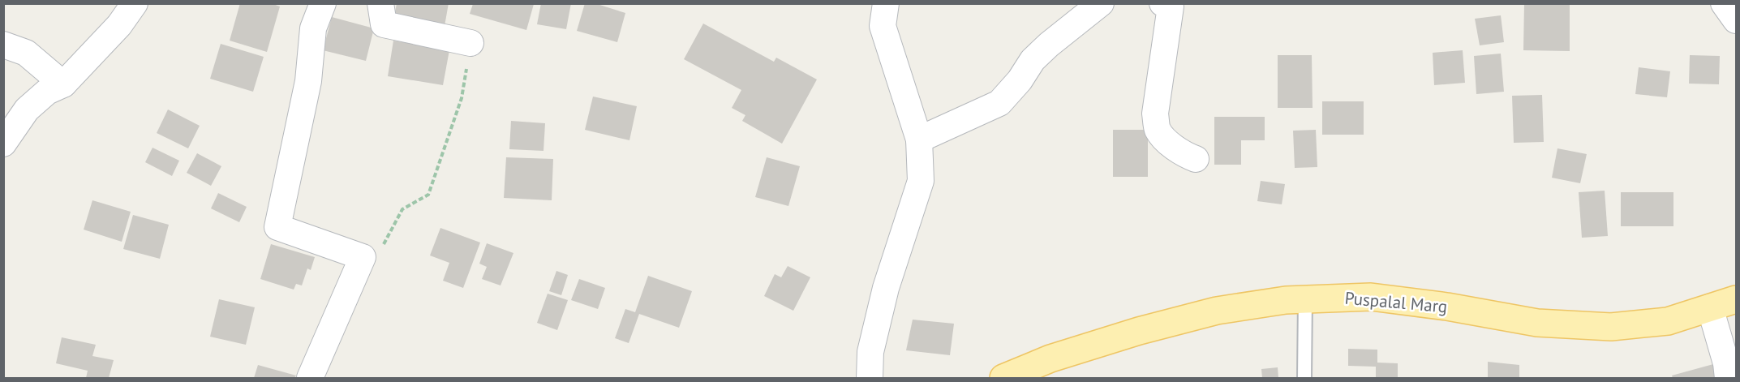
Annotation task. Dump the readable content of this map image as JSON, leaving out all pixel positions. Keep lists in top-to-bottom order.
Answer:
{
  "streets": {
    "main road": ["Puspalal Marg"]
  }
}
